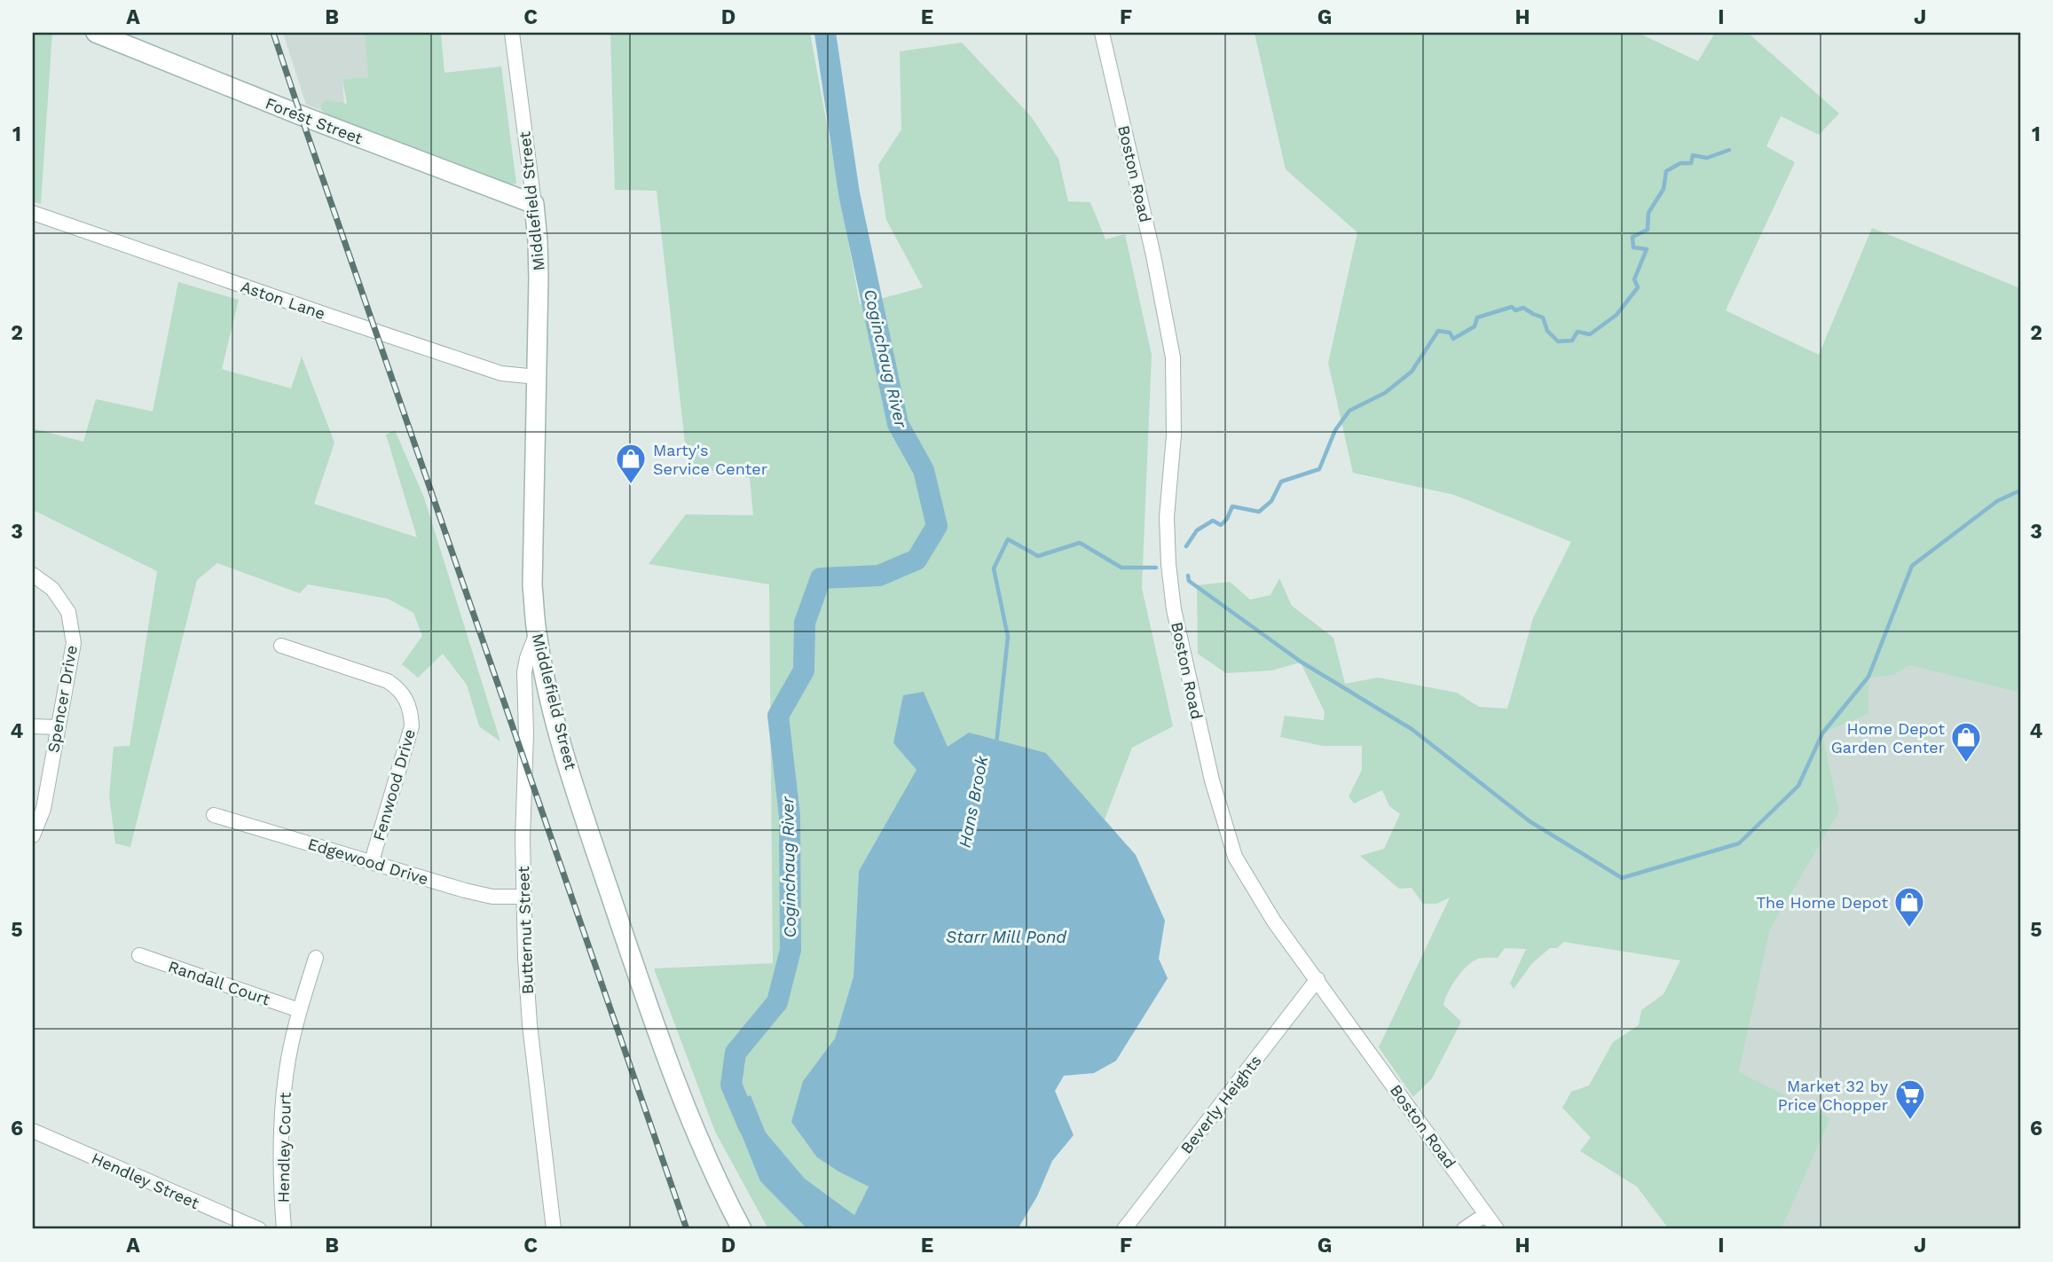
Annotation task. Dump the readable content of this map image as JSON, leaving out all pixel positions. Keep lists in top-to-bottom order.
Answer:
{
  "streets": {
    "main road": ["Forest Street", "Middlefield Street"],
    "street": [
      "Boston Road",
      "Aston Lane",
      "Spencer Drive",
      "Fenwood Drive",
      "Edgewood Drive",
      "Butternut Street",
      "Randall Court",
      "Beverly Heights",
      "Hendley Court",
      "Hendley Street"
    ]
  },
  "crossings": [
    ["Forest Street", "Middlefield Street"],
    ["Boston Road", "Beverly Heights"],
    ["Middlefield Street", "Aston Lane"],
    ["Middlefield Street", "Butternut Street"],
    ["Fenwood Drive", "Edgewood Drive"],
    ["Edgewood Drive", "Butternut Street"],
    ["Randall Court", "Hendley Court"]
  ],
  "water": ["Coginchaug River", "Hans Brook", "Starr Mill Pond"],
  "places": {
    "shop": ["Marty's Service Center", "Home Depot Garden Center", "The Home Depot"],
    "supermarket": ["Market 32 by Price Chopper"]
  },
  "grid": {
    "columns": [
      "A",
      "B",
      "C",
      "D",
      "E",
      "F",
      "G",
      "H",
      "I",
      "J"
    ],
    "rows": [
      "1",
      "2",
      "3",
      "4",
      "5",
      "6"
    ]
  }
}
